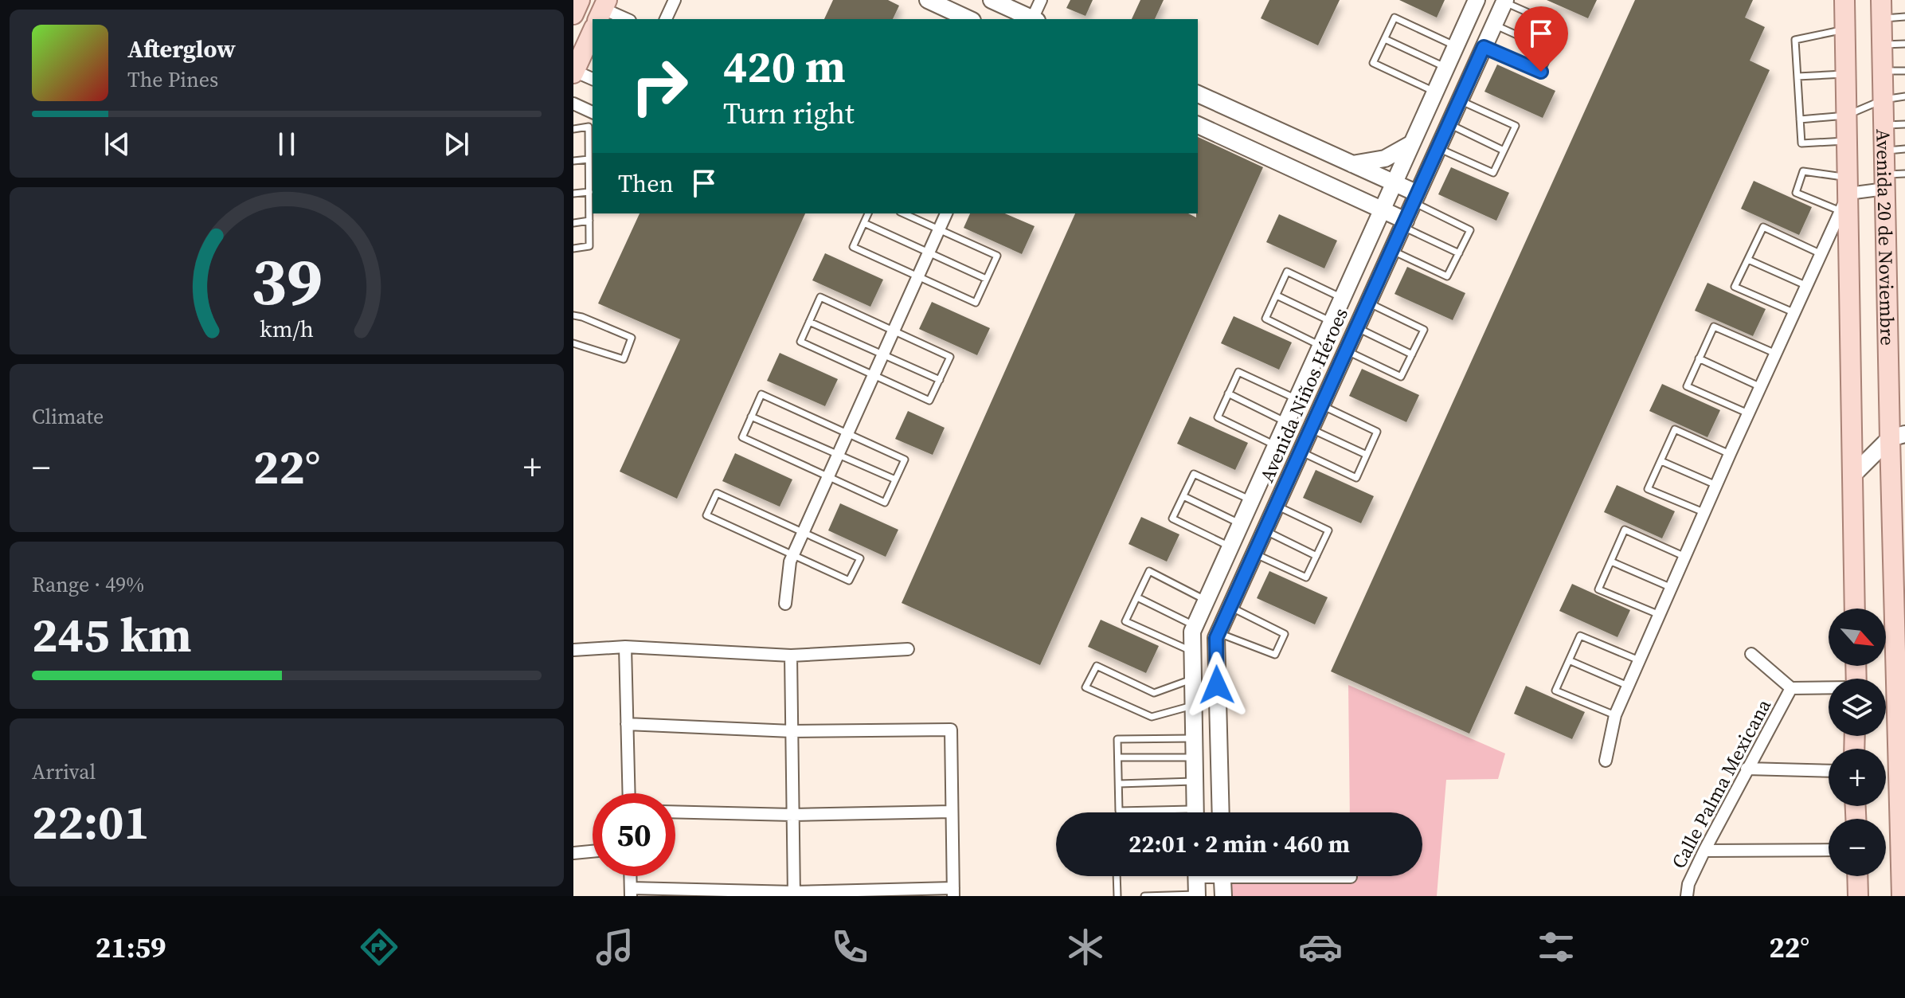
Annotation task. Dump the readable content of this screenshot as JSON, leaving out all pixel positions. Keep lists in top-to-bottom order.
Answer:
{
  "streets": {
    "main road": ["Avenida 20 de Noviembre", "Avenida Niños Héroes"],
    "street": ["Calle Palma Mexicana"]
  },
  "north": "bottom right",
  "page": {
    "turn": ["420 m", "Turn right"],
    "song": ["Afterglow", "The Pines"],
    "then": "Then",
    "tile": [
      "Climate",
      ["Range · 49%", "245 km"],
      ["Arrival", "22:01"]
    ],
    "heat": ["−", "22°", "+"],
    "map_buttons": ["+", "−"],
    "limit": "50",
    "trip": "22:01 · 2 min · 460 m",
    "tabs": ["21:59", "22°"],
    "gauge": ["39", "km/h"]
  }
}
